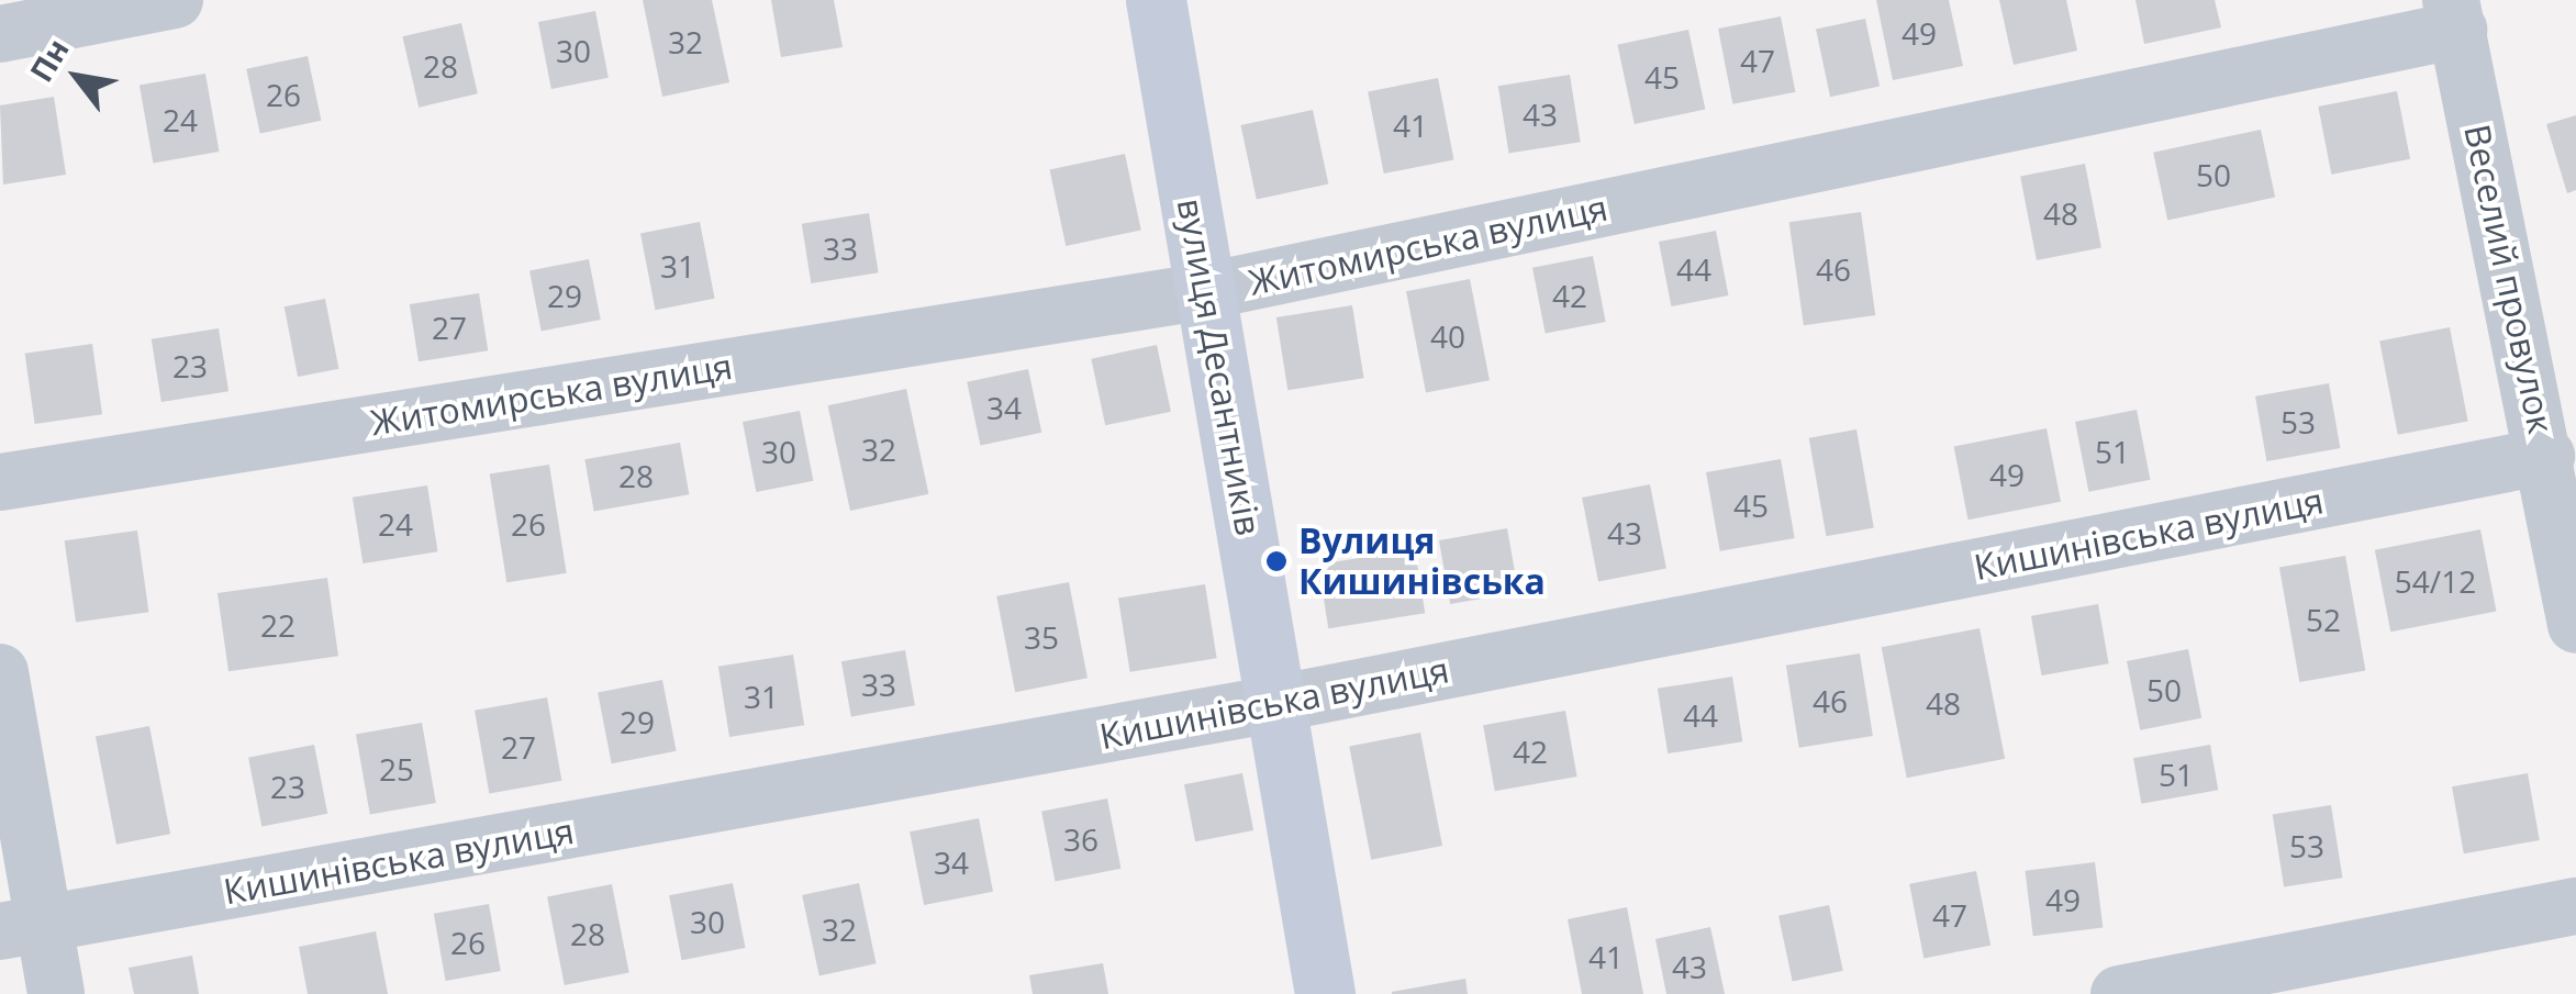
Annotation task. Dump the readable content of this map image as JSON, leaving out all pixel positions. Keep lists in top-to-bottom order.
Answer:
{
  "streets": {
    "street": [
      "Житомирська вулиця",
      "Веселий провулок",
      "вулиця Десантників",
      "Кишинівська вулиця"
    ]
  },
  "crossings": [
    ["Житомирська вулиця", "Веселий провулок"],
    ["Житомирська вулиця", "вулиця Десантників"],
    ["Веселий провулок", "Кишинівська вулиця"],
    ["вулиця Десантників", "Кишинівська вулиця"]
  ],
  "places": ["Вулиця Кишинівська"],
  "house_numbers": [
    "49",
    "32",
    "30",
    "47",
    "28",
    "45",
    "26",
    "43",
    "24",
    "41",
    "50",
    "48",
    "33",
    "31",
    "44",
    "46",
    "29",
    "42",
    "27",
    "40",
    "23",
    "34",
    "53",
    "32",
    "30",
    "51",
    "49",
    "28",
    "45",
    "24",
    "26",
    "43",
    "54/12",
    "52",
    "22",
    "35",
    "33",
    "50",
    "31",
    "46",
    "48",
    "44",
    "29",
    "27",
    "42",
    "25",
    "51",
    "23",
    "36",
    "53",
    "34",
    "49",
    "47",
    "30",
    "32",
    "28",
    "26",
    "41",
    "43"
  ],
  "north": "top left"
}
